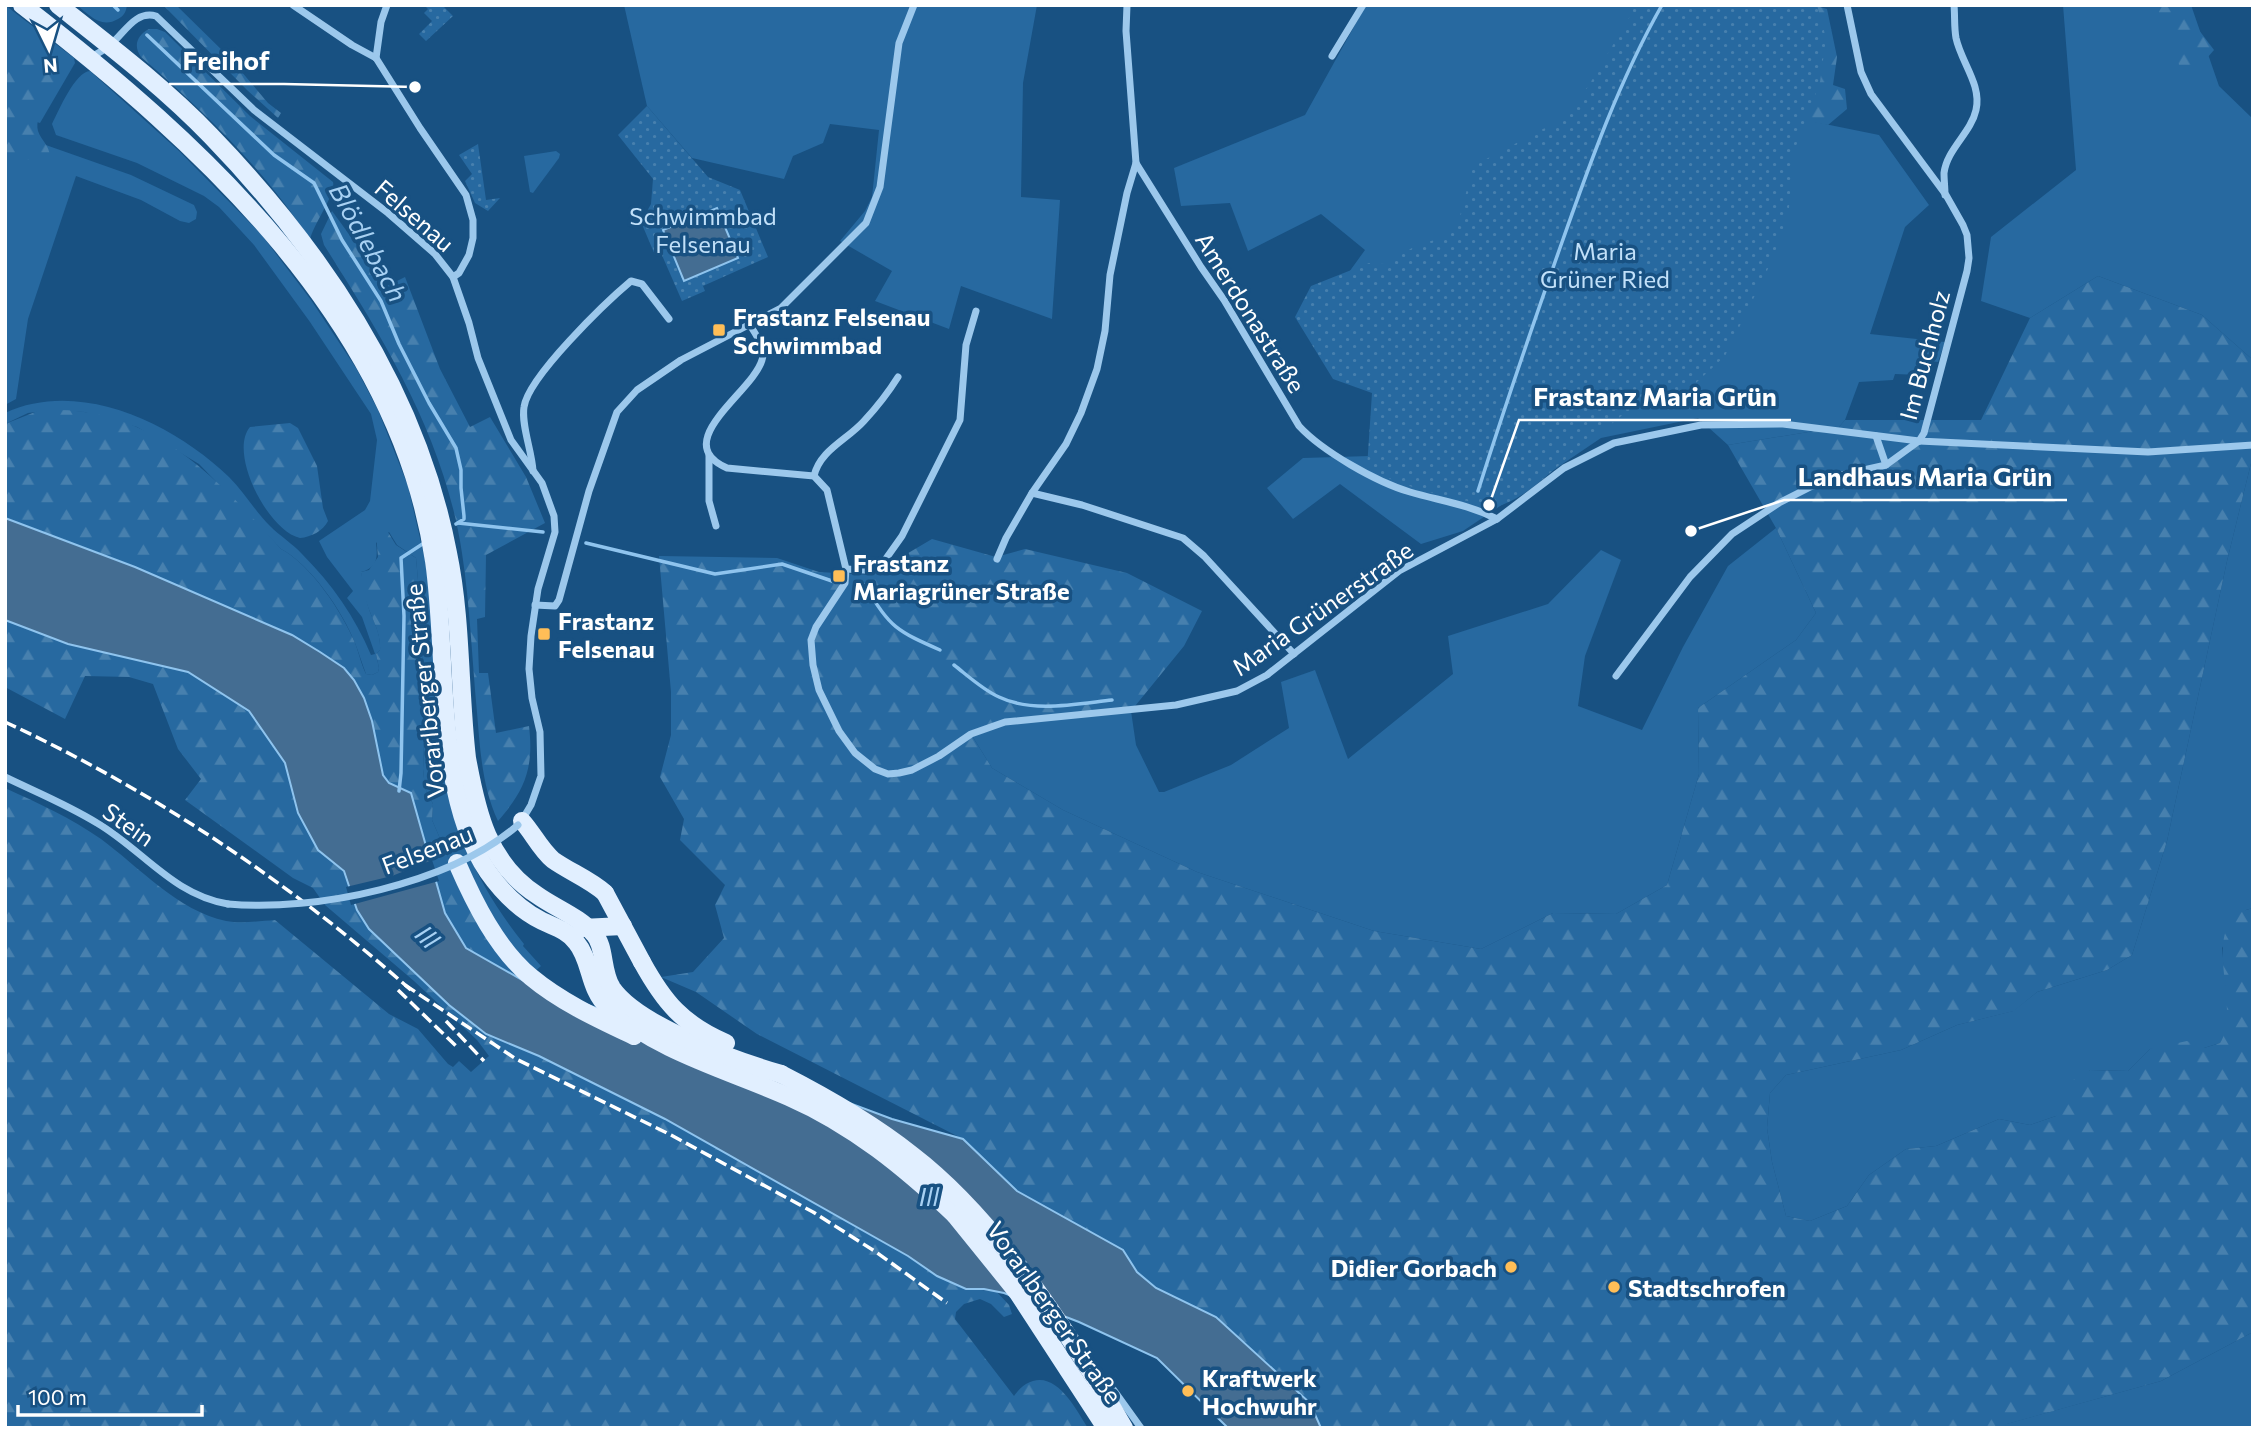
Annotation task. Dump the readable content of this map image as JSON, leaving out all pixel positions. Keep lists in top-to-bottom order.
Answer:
{
  "streets": {
    "main road": ["Vorarlberger Straße"],
    "street": [
      "Felsenau",
      "Amerdonastraße",
      "Im Buchholz",
      "Maria Grünerstraße",
      "Stein"
    ]
  },
  "crossings": [
    ["Felsenau", "Vorarlberger Straße"],
    ["Felsenau", "Stein"],
    ["Amerdonastraße", "Maria Grünerstraße"],
    ["Im Buchholz", "Maria Grünerstraße"]
  ],
  "water": ["Blödlebach", "Ill"],
  "parks": ["Schwimmbad Felsenau", "Maria Grüner Ried"],
  "places": {
    "other": [
      "Freihof",
      "Frastanz Maria Grün",
      "Landhaus Maria Grün",
      "Didier Gorbach",
      "Stadtschrofen",
      "Kraftwerk Hochwuhr"
    ],
    "transit": ["Frastanz Felsenau Schwimmbad", "Frastanz Mariagrüner Straße", "Frastanz Felsenau"]
  },
  "scale_bar": "100 m",
  "north": "bottom"
}
